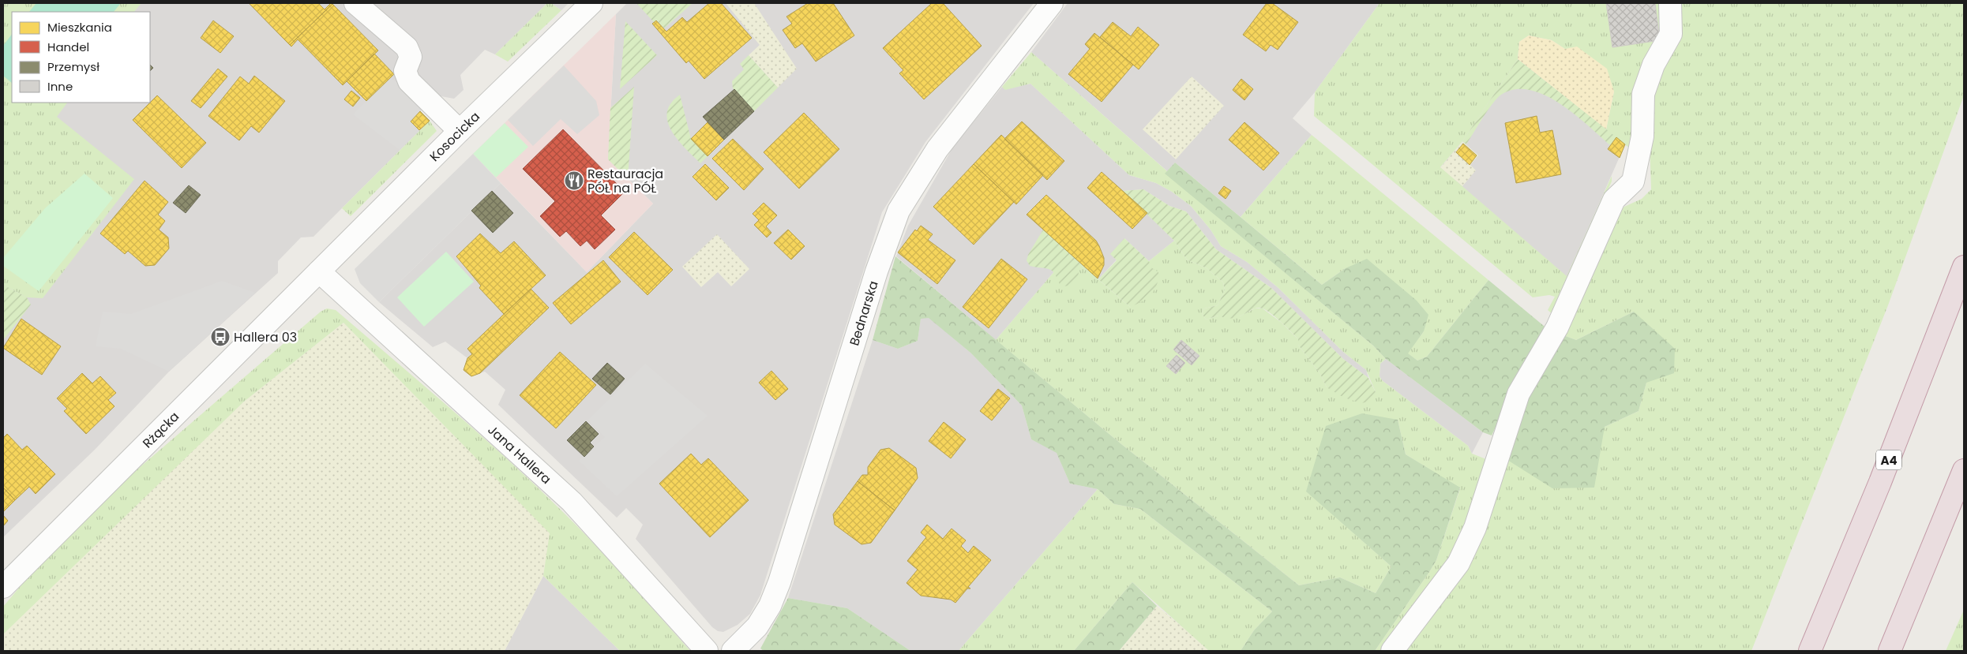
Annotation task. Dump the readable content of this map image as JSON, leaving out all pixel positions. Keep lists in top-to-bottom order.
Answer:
{
  "streets": {
    "highway": ["A4"],
    "street": [
      "Kosocicka",
      "Bednarska",
      "Rżącka",
      "Jana Hallera"
    ]
  },
  "crossings": [
    ["Kosocicka", "Rżącka"],
    ["Kosocicka", "Jana Hallera"],
    ["Rżącka", "Jana Hallera"]
  ],
  "places": {
    "restaurant": ["Restauracja PÓŁ na PÓŁ"],
    "bus stop": ["Hallera 03"]
  },
  "legend": [
    "Mieszkania",
    "Handel",
    "Przemysł",
    "Inne"
  ]
}
